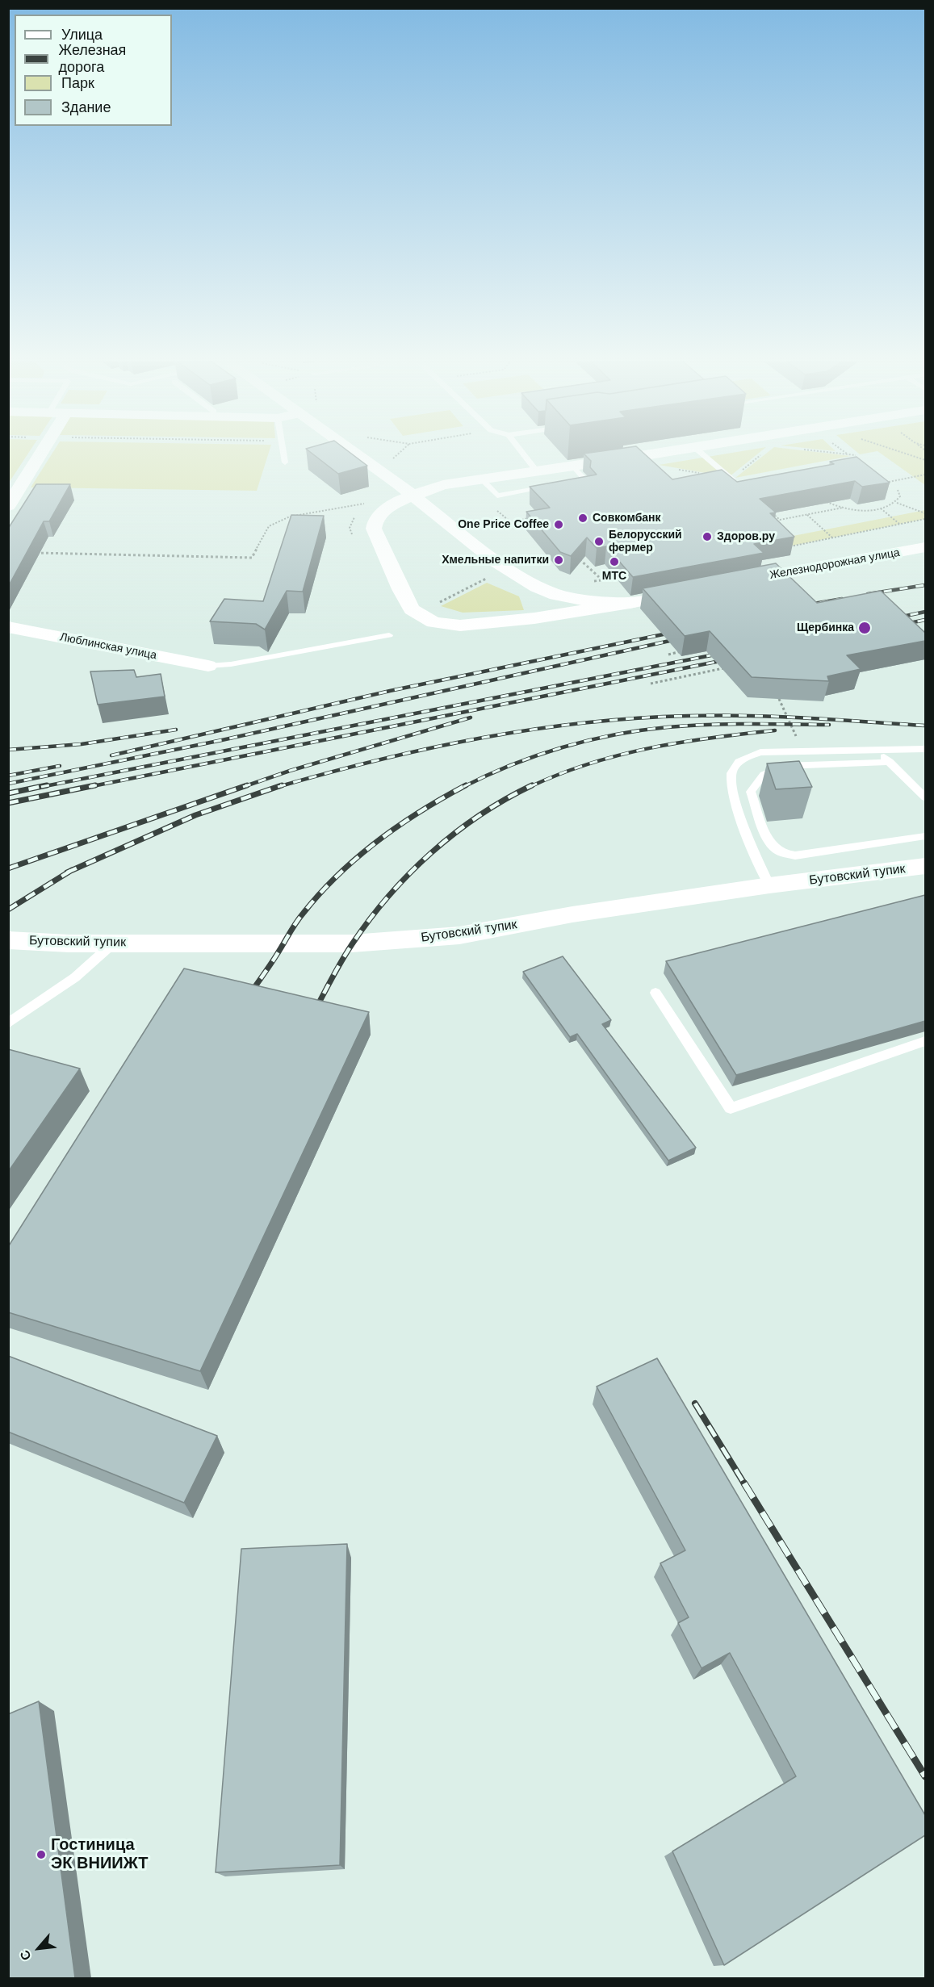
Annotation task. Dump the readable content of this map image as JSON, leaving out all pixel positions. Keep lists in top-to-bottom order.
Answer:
{
  "streets": {
    "main road": ["Железнодорожная улица"],
    "street": ["Люблинская улица", "Бутовский тупик"]
  },
  "places": [
    "Совкомбанк",
    "One Price Coffee",
    "Здоров.ру",
    "Белорусский фермер",
    "Хмельные напитки",
    "МТС",
    "Щербинка",
    "Гостиница ЭК ВНИИЖТ"
  ],
  "legend": [
    "Улица",
    "Железная дорога",
    "Парк",
    "Здание"
  ],
  "north": "bottom left"
}
